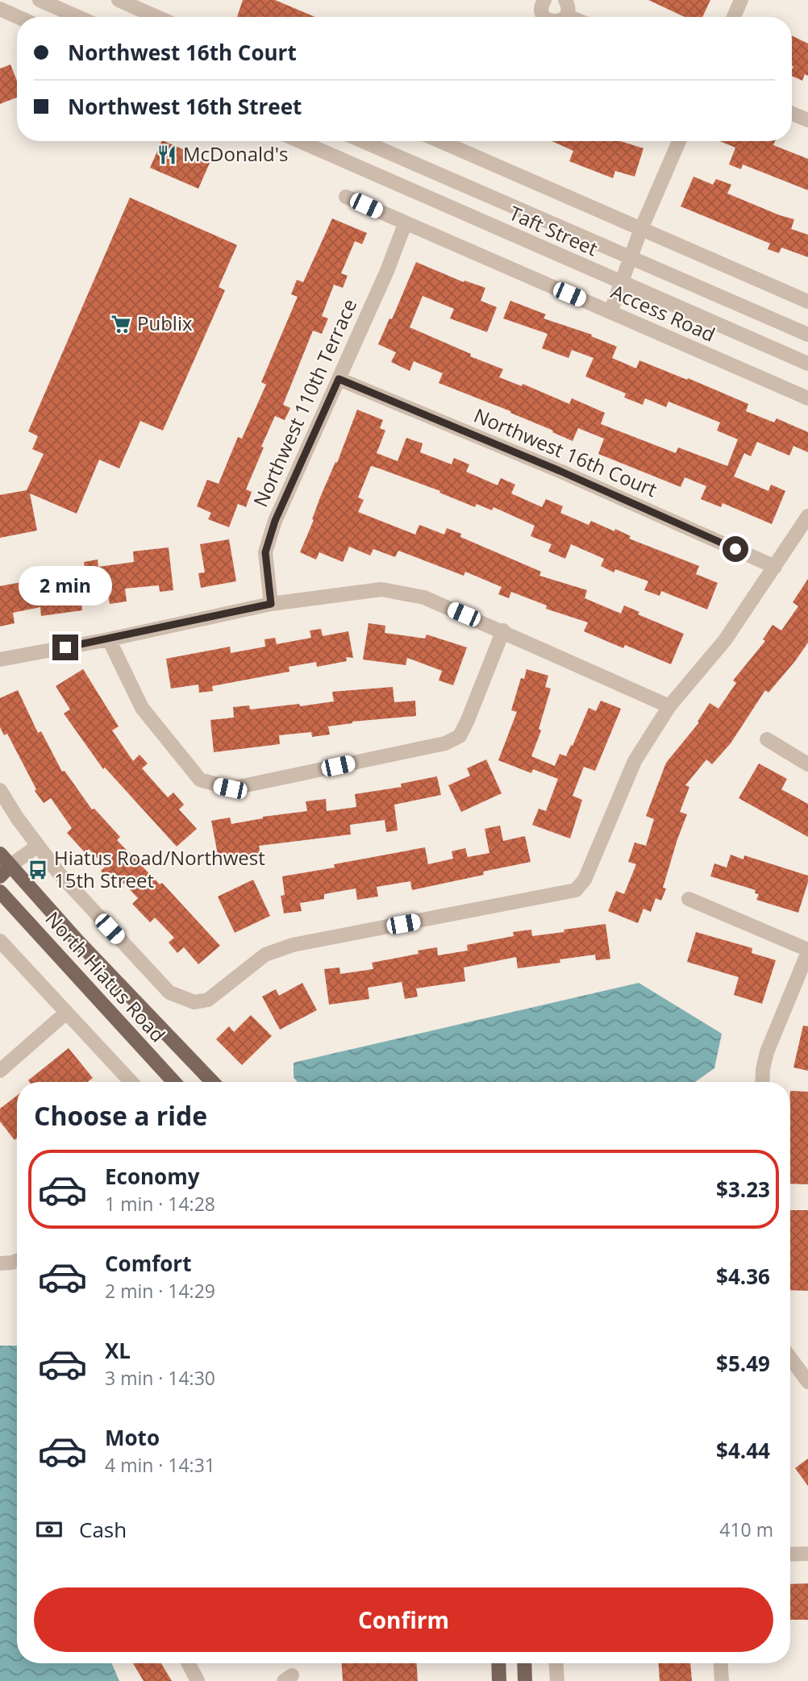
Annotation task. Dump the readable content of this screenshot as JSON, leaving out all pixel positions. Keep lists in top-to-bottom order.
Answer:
{
  "streets": {
    "main road": ["North Hiatus Road"],
    "street": [
      "Taft Street",
      "Access Road",
      "Northwest 110th Terrace",
      "Northwest 16th Court"
    ]
  },
  "crossings": [
    ["Access Road", "Northwest 110th Terrace"],
    ["Northwest 110th Terrace", "Northwest 16th Court"]
  ],
  "places": {
    "restaurant": ["McDonald's"],
    "supermarket": ["Publix"],
    "bus stop": ["Hiatus Road/Northwest 15th Street"]
  },
  "page": {
    "banner": ["Northwest 16th Court", "Northwest 16th Street"],
    "bubble": "2 min",
    "heading": "Choose a ride",
    "list": [
      {
        "name": "Economy",
        "note": "1 min · 14:28",
        "value": "$3.23"
      },
      {
        "name": "Comfort",
        "note": "2 min · 14:29",
        "value": "$4.36"
      },
      {
        "name": "XL",
        "note": "3 min · 14:30",
        "value": "$5.49"
      },
      {
        "name": "Moto",
        "note": "4 min · 14:31",
        "value": "$4.44"
      }
    ],
    "pay": ["Cash", "410 m"],
    "buttons": "Confirm"
  }
}
